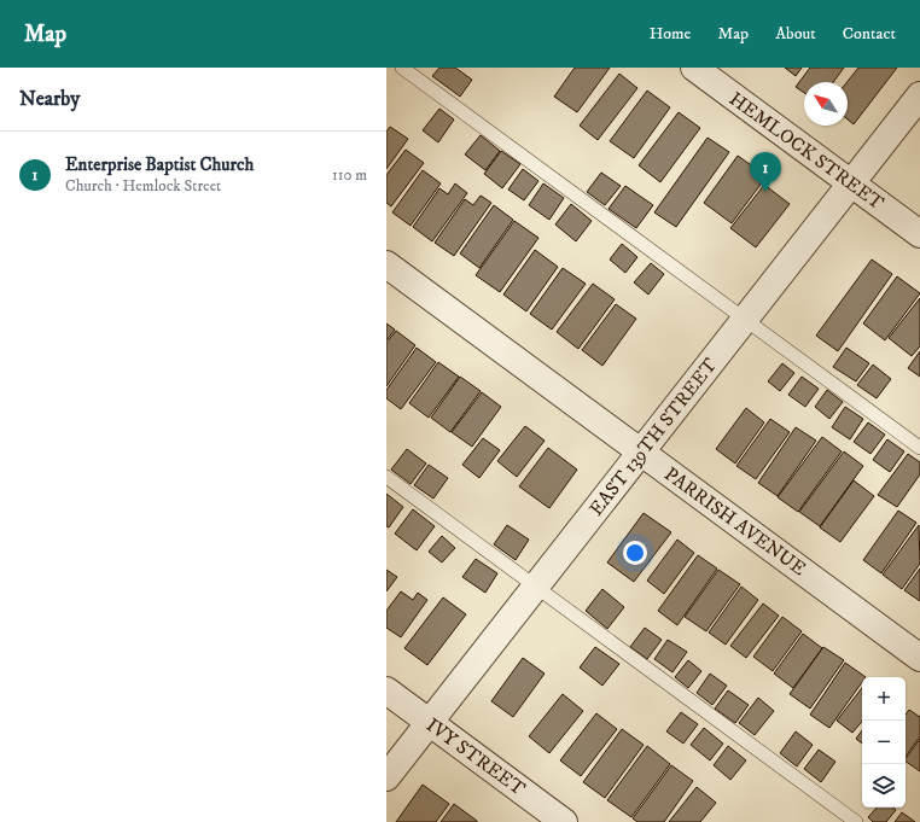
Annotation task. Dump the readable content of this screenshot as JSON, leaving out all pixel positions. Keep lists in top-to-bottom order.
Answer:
{
  "streets": {
    "street": [
      "HEMLOCK STREET",
      "EAST 139TH STREET",
      "PARRISH AVENUE",
      "IVY STREET"
    ]
  },
  "crossings": [
    ["HEMLOCK STREET", "EAST 139TH STREET"],
    ["EAST 139TH STREET", "PARRISH AVENUE"],
    ["EAST 139TH STREET", "IVY STREET"]
  ],
  "north": "top left",
  "page": {
    "header": "Map",
    "nav": [
      "Home",
      "Map",
      "About",
      "Contact"
    ],
    "heading": "Nearby",
    "list": [
      {
        "mark": "1",
        "name": "Enterprise Baptist Church",
        "note": "Church · Hemlock Street",
        "value": "110 m"
      }
    ],
    "pins": "1",
    "map_buttons": ["+", "−"]
  }
}
